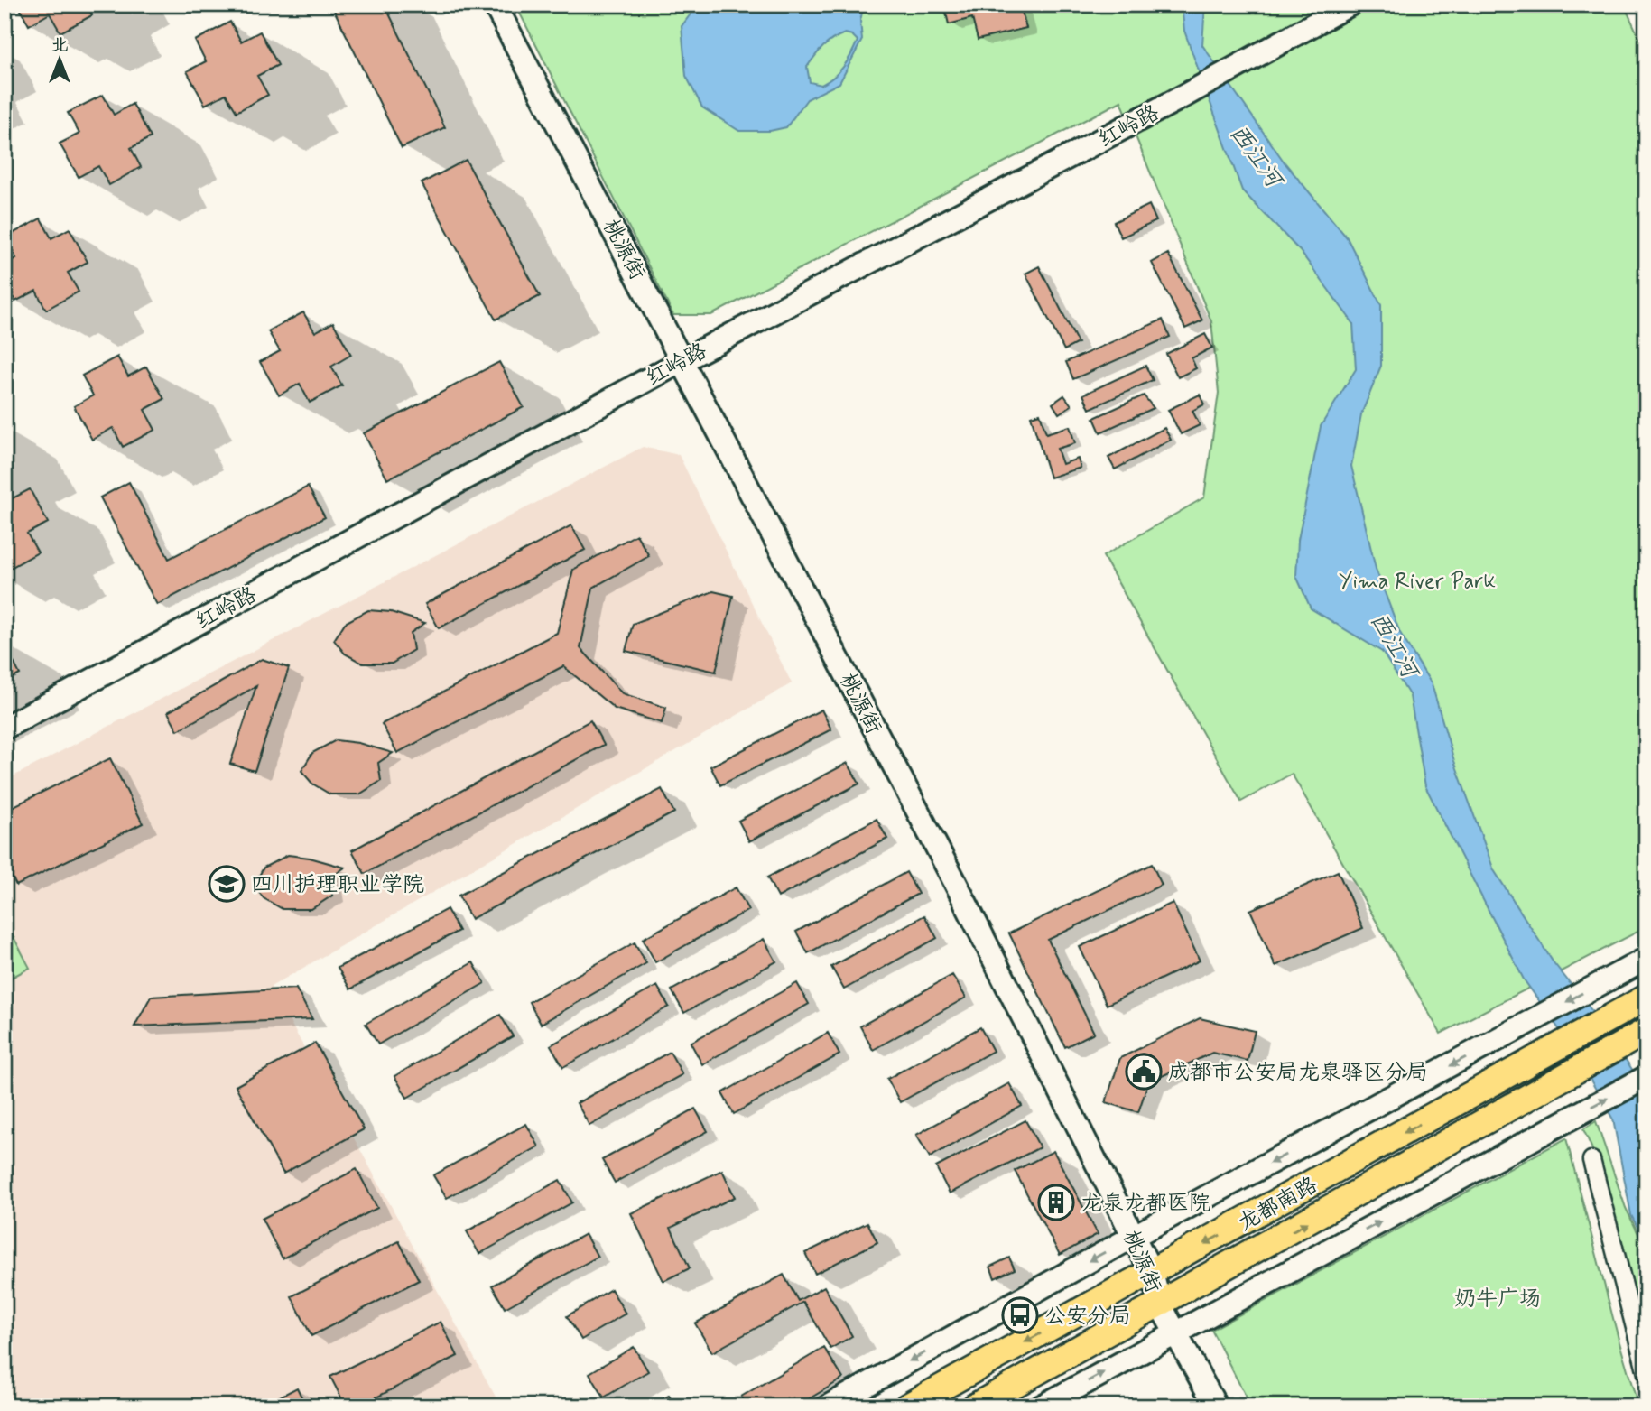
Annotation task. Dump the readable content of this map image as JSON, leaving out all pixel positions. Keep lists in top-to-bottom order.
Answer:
{
  "streets": {
    "main road": ["龙都南路"],
    "street": ["红岭路", "桃源街"]
  },
  "crossings": [
    ["红岭路", "桃源街"],
    ["桃源街", "龙都南路"]
  ],
  "water": ["西江河"],
  "parks": ["Yima River Park", "奶牛广场"],
  "places": {
    "school or university": ["四川护理职业学院"],
    "public building": ["成都市公安局龙泉驿区分局"],
    "building": ["龙泉龙都医院"],
    "bus stop": ["公安分局"]
  },
  "north": "top"
}
